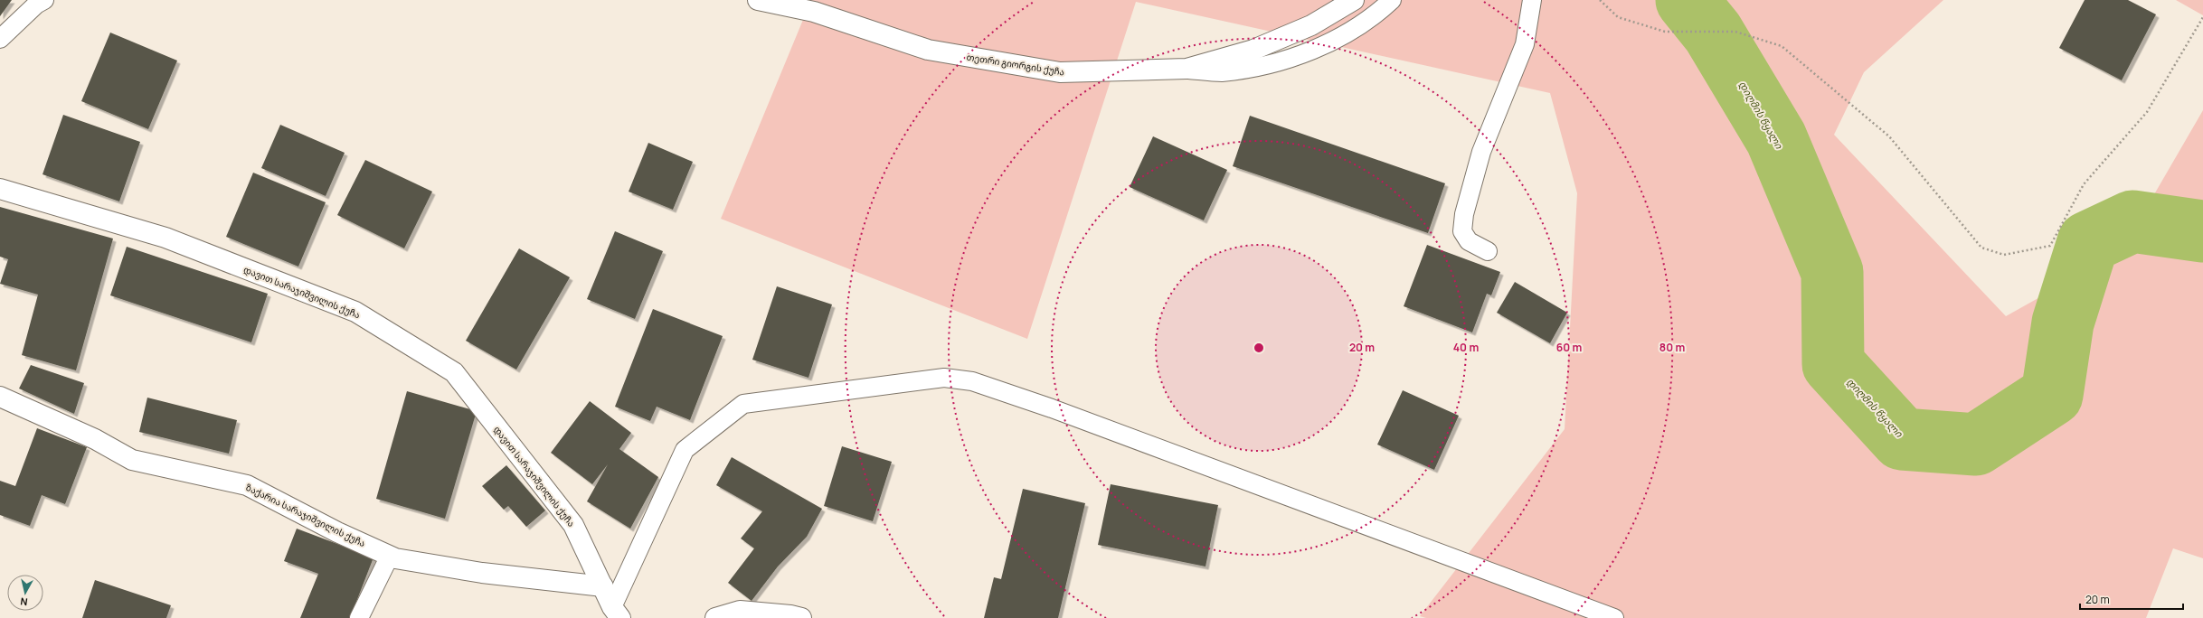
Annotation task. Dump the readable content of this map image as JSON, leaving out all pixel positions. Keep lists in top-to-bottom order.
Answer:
{
  "streets": {
    "street": ["თეთრი გიორგის ქუჩა", "დავით სარაჯიშვილის ქუჩა", "ზაქარია სარაჯიშვილის ქუჩა"]
  },
  "crossings": [
    ["დავით სარაჯიშვილის ქუჩა", "ზაქარია სარაჯიშვილის ქუჩა"]
  ],
  "water": ["დიღმის წყალი"],
  "scale_bar": "20 m",
  "north": "bottom",
  "rings": [
    "20 m",
    "40 m",
    "60 m",
    "80 m"
  ]
}
